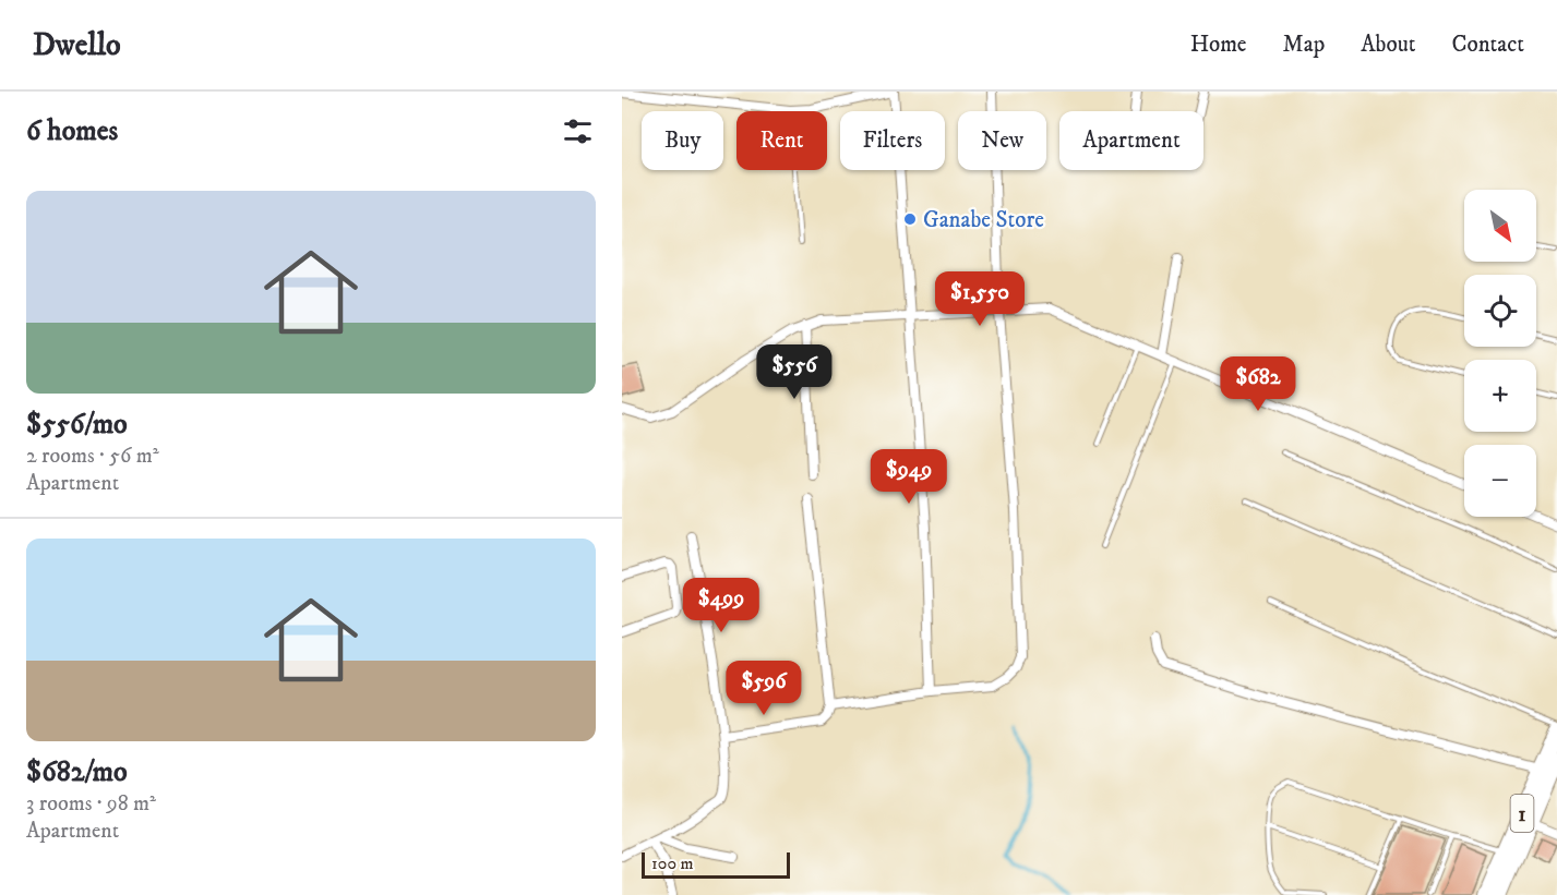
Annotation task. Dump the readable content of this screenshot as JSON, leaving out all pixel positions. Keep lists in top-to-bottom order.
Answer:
{
  "streets": {
    "highway": ["1"]
  },
  "places": ["Ganabe Store"],
  "scale_bar": "100 m",
  "north": "bottom right",
  "page": {
    "header": "Dwello",
    "nav": [
      "Home",
      "Map",
      "About",
      "Contact"
    ],
    "heading": "6 homes",
    "chip": [
      "Buy",
      "Rent",
      "Filters",
      "New",
      "Apartment"
    ],
    "list": [
      {
        "name": "$556/mo",
        "note": "2 rooms · 56 m² · Apartment"
      },
      {
        "name": "$682/mo",
        "note": "3 rooms · 98 m² · Apartment"
      }
    ],
    "map_buttons": ["+", "−"],
    "price": [
      "$1,550",
      "$556",
      "$682",
      "$949",
      "$499",
      "$596"
    ],
    "scale": "100 m"
  }
}
